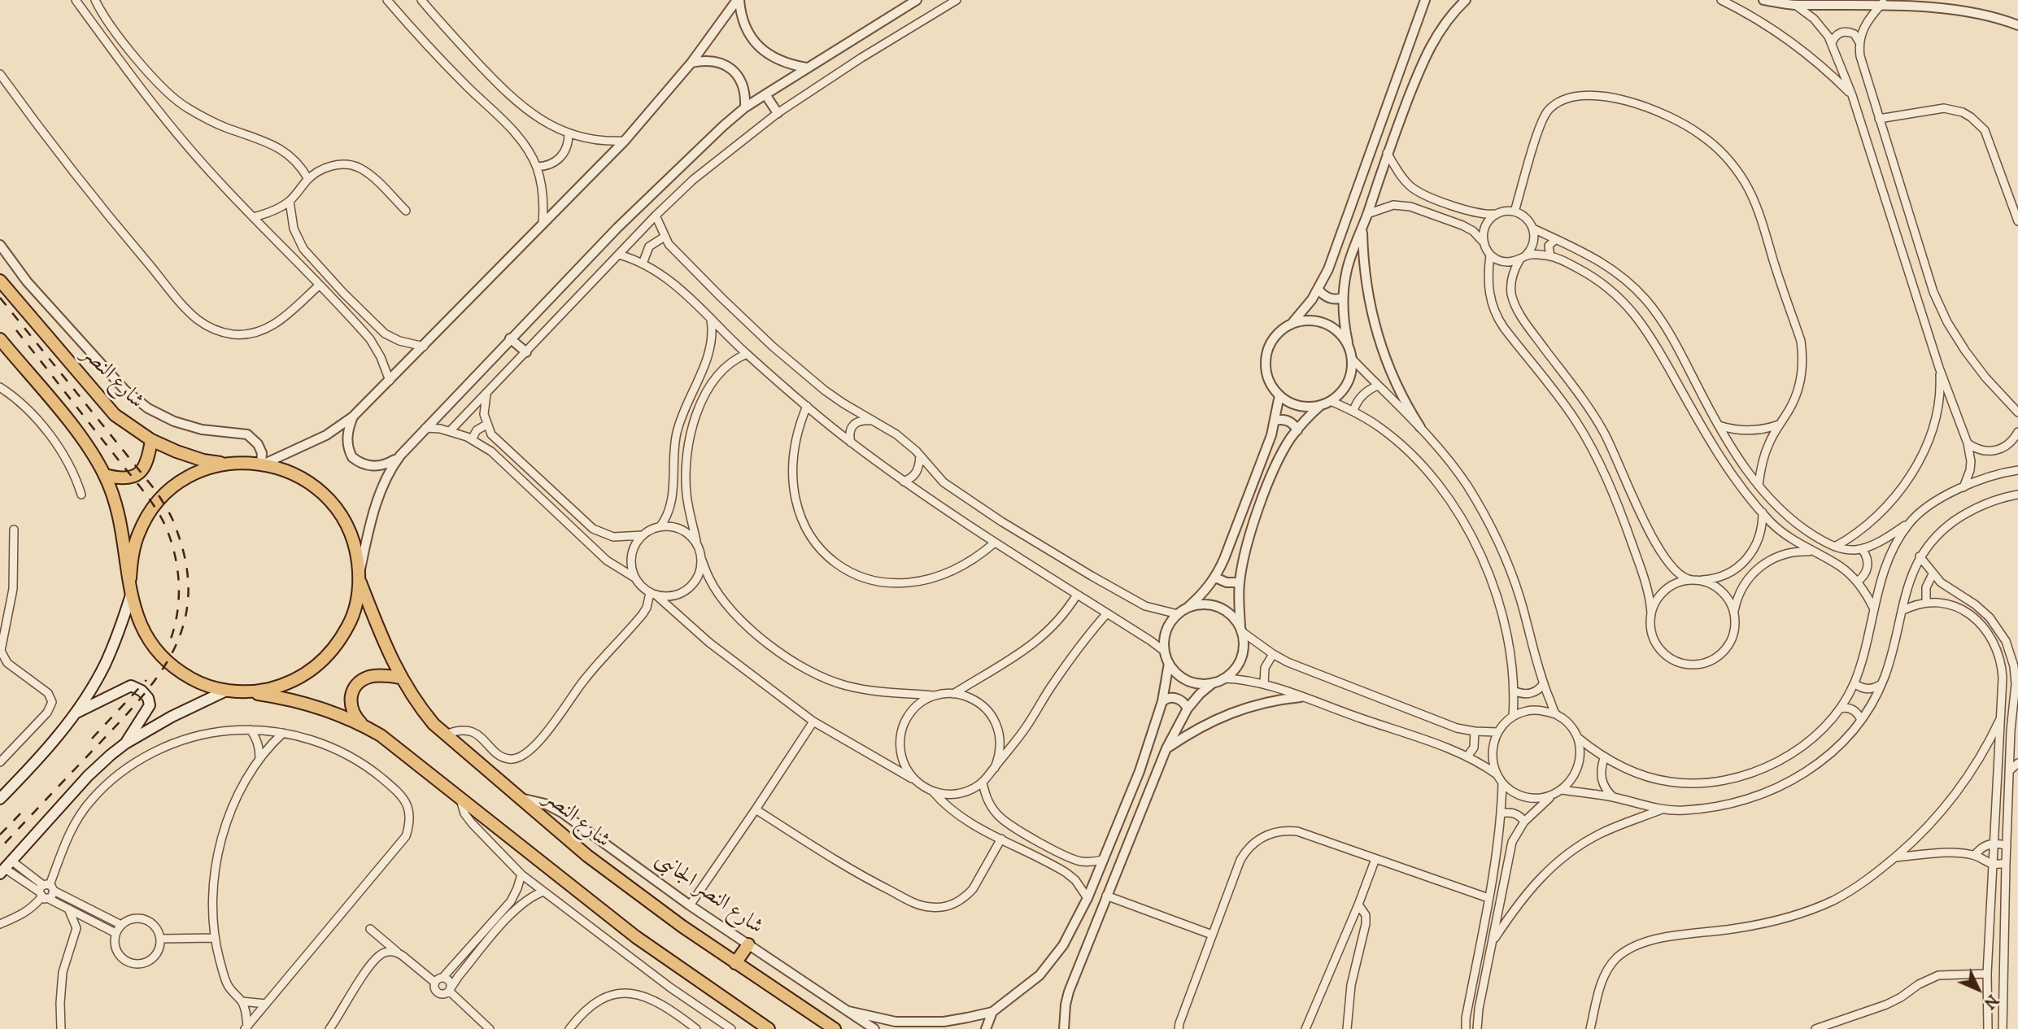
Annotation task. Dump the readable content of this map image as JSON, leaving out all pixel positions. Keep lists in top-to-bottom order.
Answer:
{
  "streets": {
    "main road": ["شارع النصر"],
    "street": ["شارع النصر الجانبى"]
  },
  "crossings": [
    ["شارع النصر", "شارع النصر الجانبى"]
  ],
  "north": "bottom right"
}
